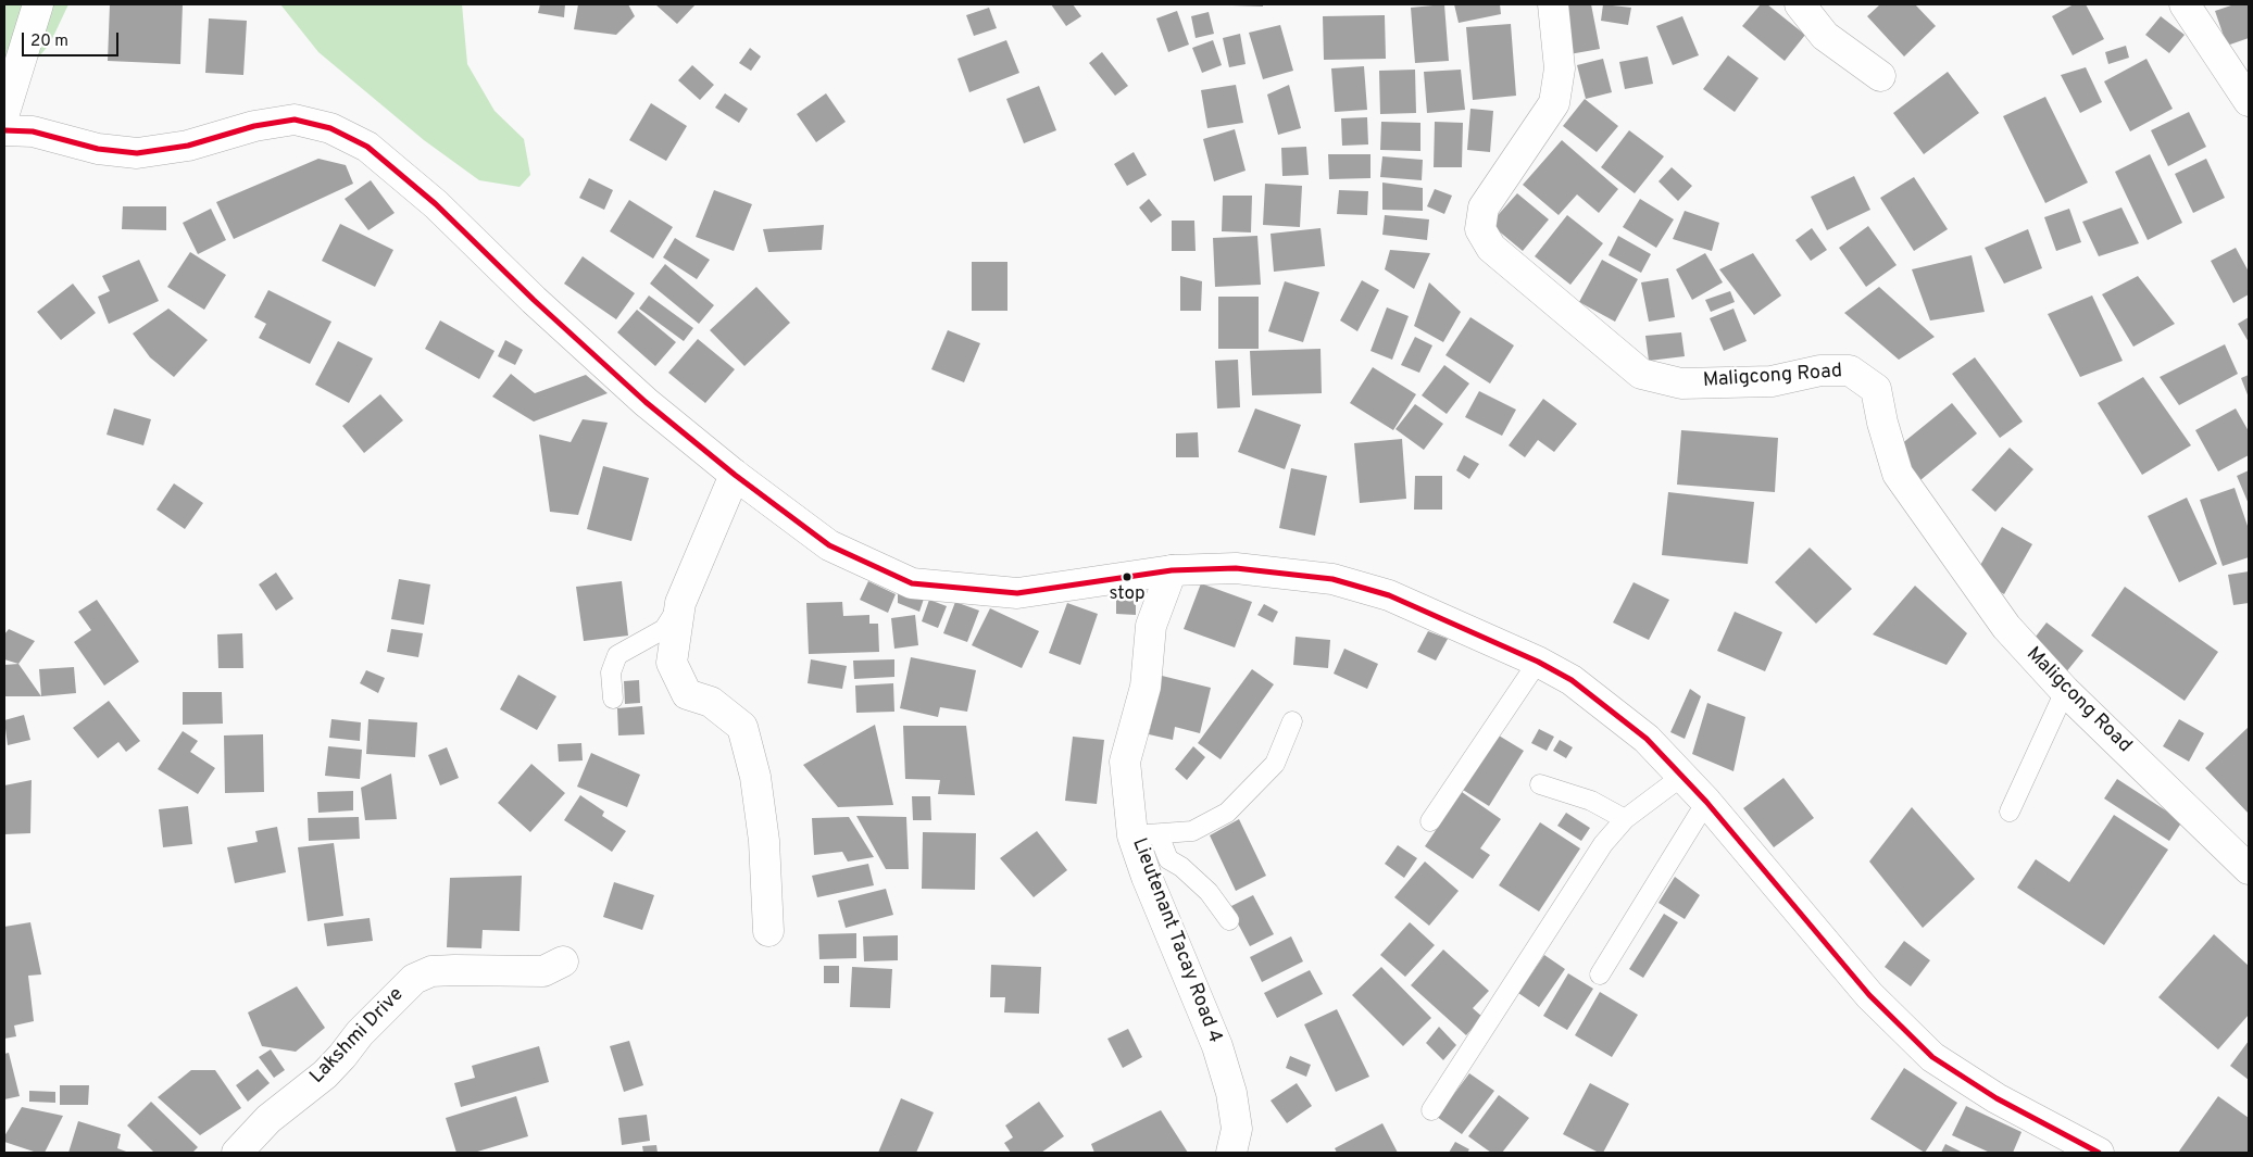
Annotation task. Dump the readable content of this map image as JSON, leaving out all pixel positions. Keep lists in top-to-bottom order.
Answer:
{
  "streets": {
    "street": ["Maligcong Road", "Lieutenant Tacay Road 4", "Lakshmi Drive"]
  },
  "places": ["stop"],
  "scale_bar": "20 m"
}
